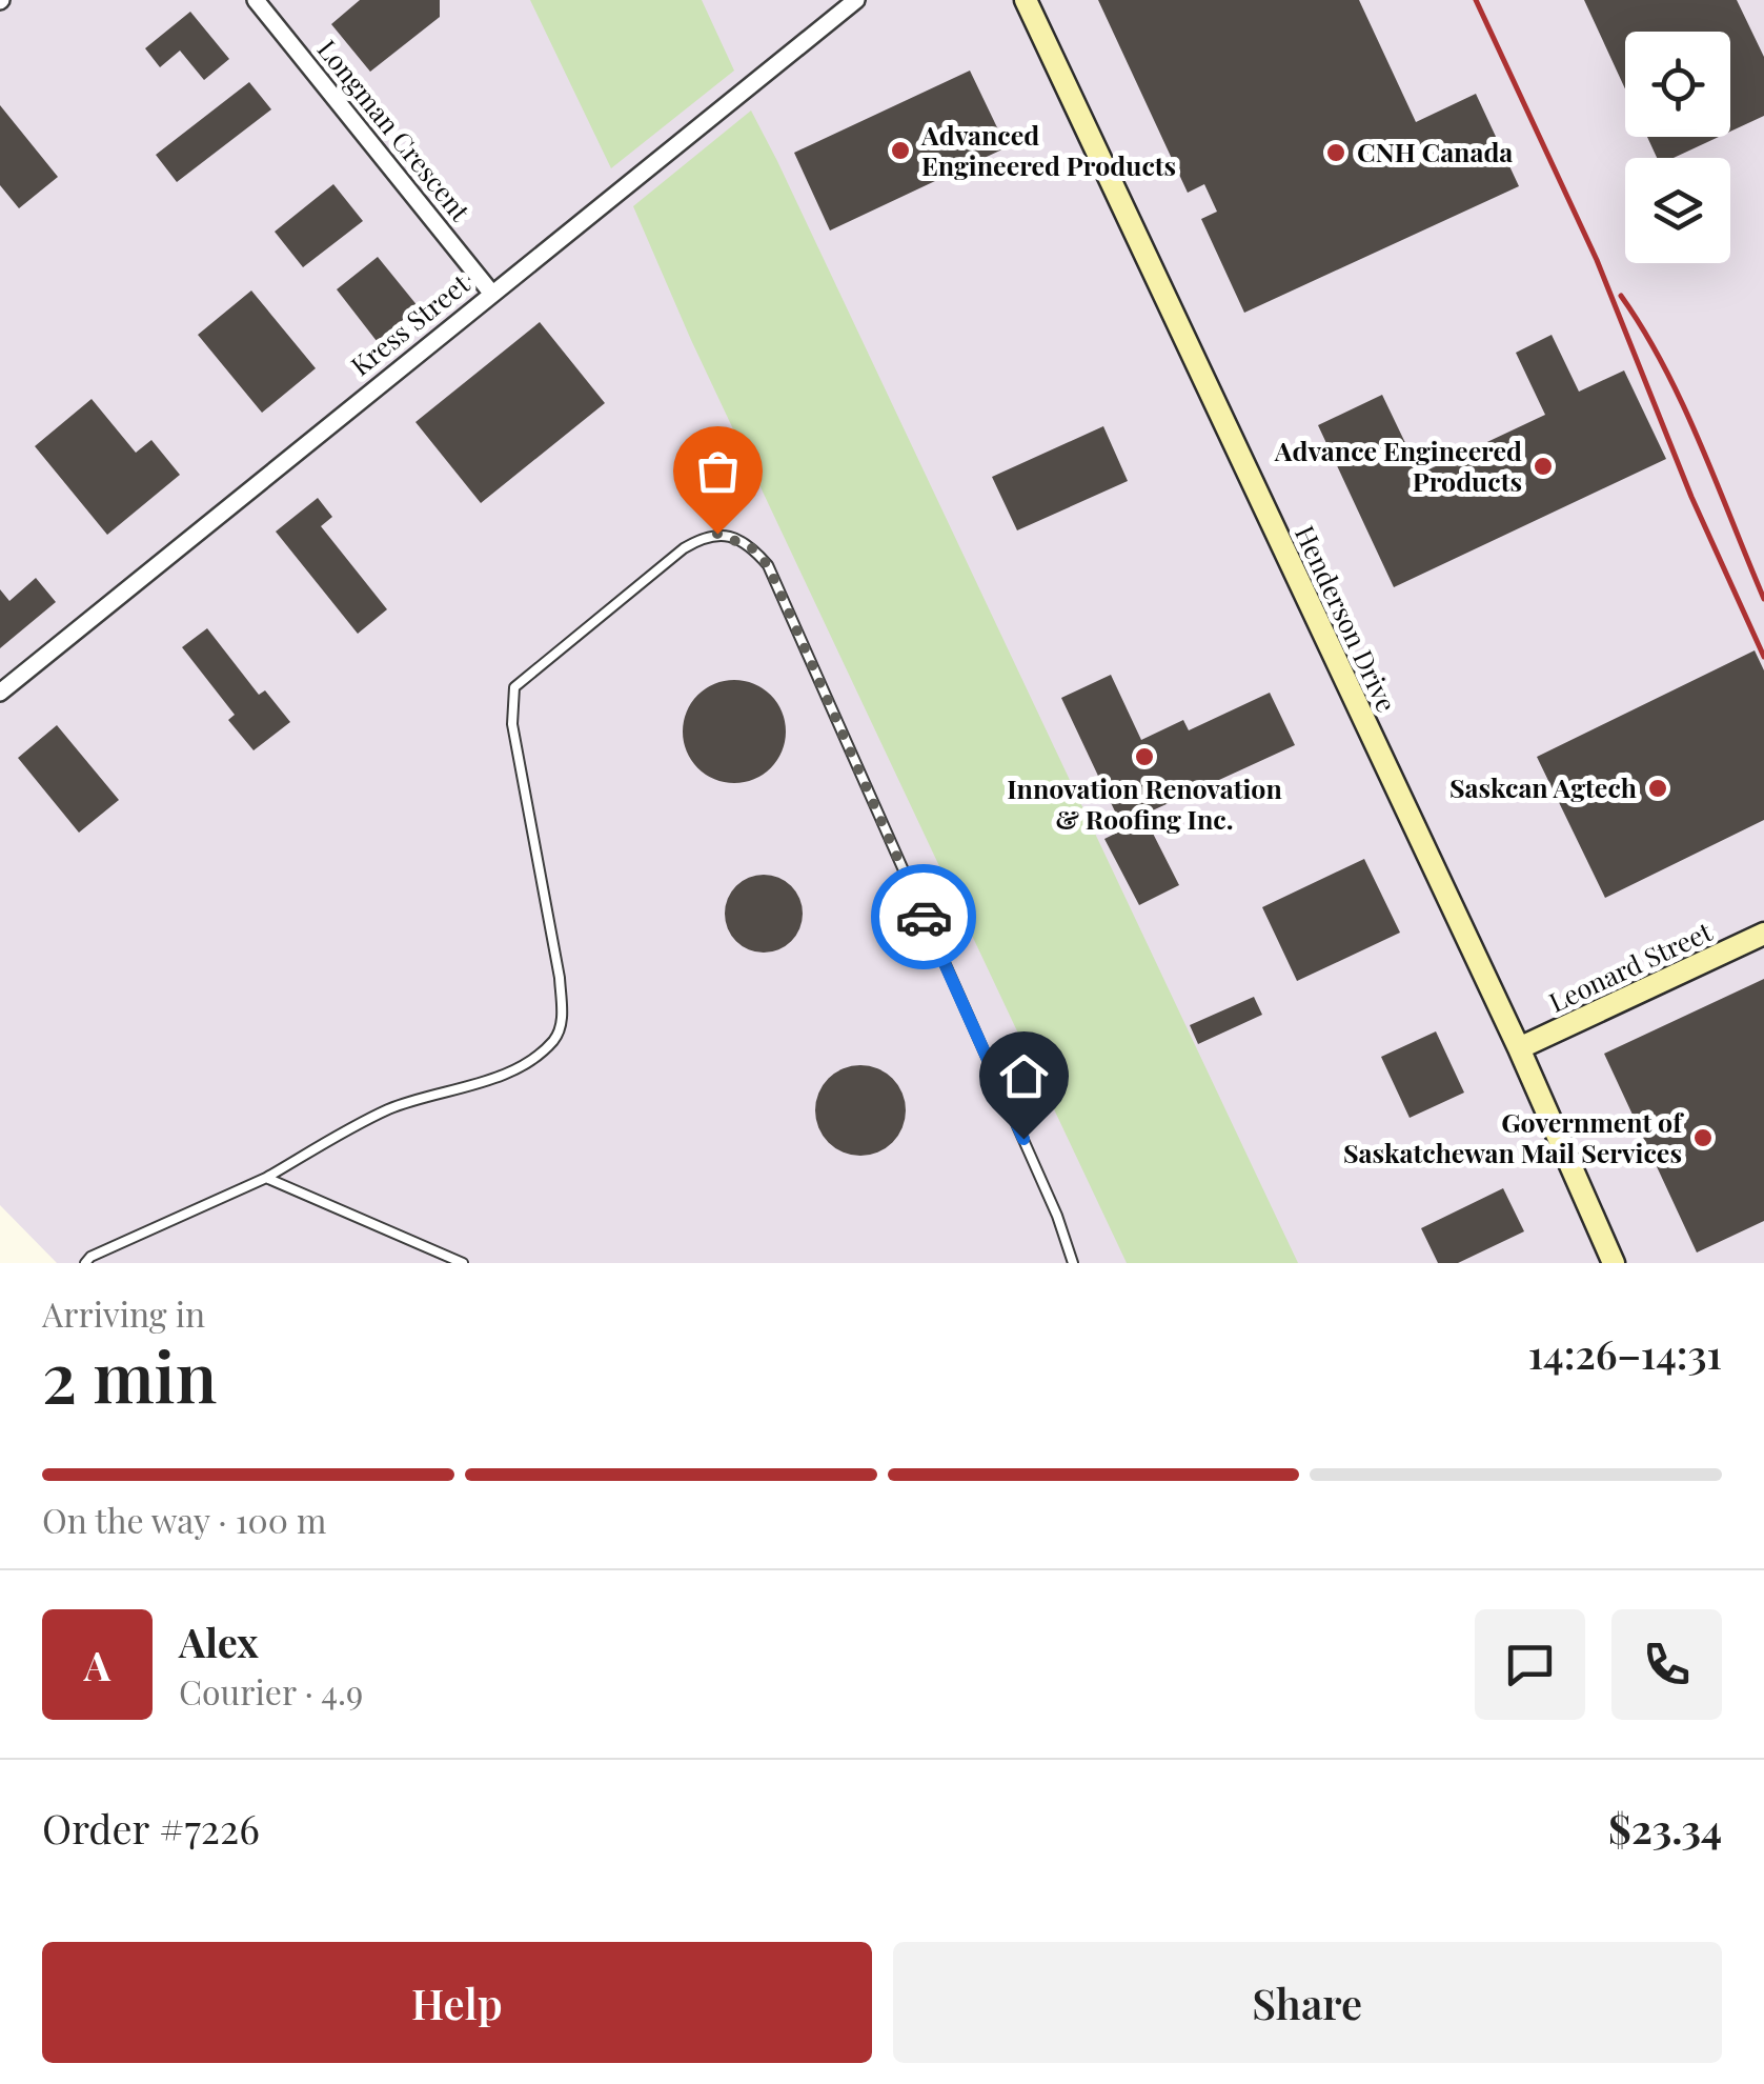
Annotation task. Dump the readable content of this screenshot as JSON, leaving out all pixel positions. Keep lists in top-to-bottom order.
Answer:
{
  "streets": {
    "street": [
      "Longman Crescent",
      "Kress Street",
      "Henderson Drive",
      "Leonard Street"
    ]
  },
  "crossings": [
    ["Longman Crescent", "Kress Street"],
    ["Henderson Drive", "Leonard Street"]
  ],
  "places": [
    "Advanced Engineered Products",
    "CNH Canada",
    "Advance Engineered Products",
    "Innovation Renovation & Roofing Inc.",
    "Saskcan Agtech",
    "Government of Saskatchewan Mail Services"
  ],
  "page": {
    "heading": ["2 min", "Arriving in", "14:26–14:31"],
    "panel": [
      "Alex",
      "Courier · 4.9",
      "Order #7226",
      "$23.34"
    ],
    "bar": "On the way · 100 m",
    "round": "A",
    "buttons": ["Help", "Share"]
  }
}
